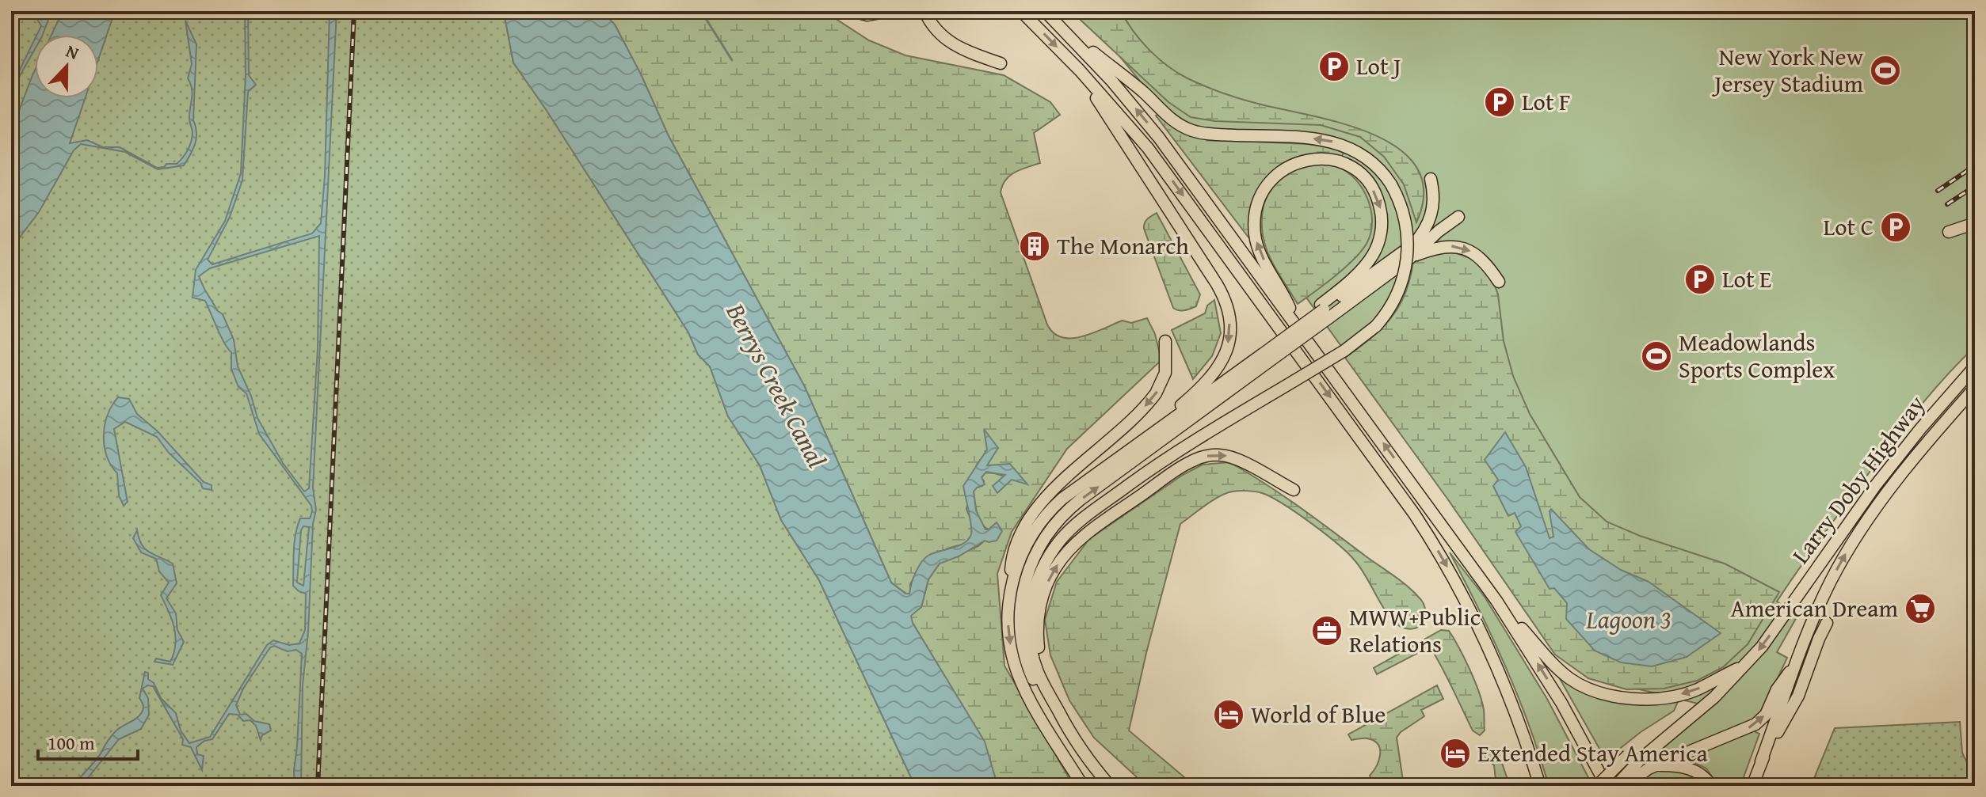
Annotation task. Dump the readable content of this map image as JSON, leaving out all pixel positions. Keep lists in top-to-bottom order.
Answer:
{
  "streets": {
    "highway": ["Larry Doby Highway"]
  },
  "water": ["Berrys Creek Canal", "Lagoon 3"],
  "places": {
    "parking": [
      "Lot J",
      "Lot F",
      "Lot C",
      "Lot E"
    ],
    "sports": ["New York New Jersey Stadium", "Meadowlands Sports Complex"],
    "building": ["The Monarch"],
    "supermarket": ["American Dream"],
    "office": ["MWW+Public Relations"],
    "hotel": ["World of Blue", "Extended Stay America"]
  },
  "scale_bar": "100 m",
  "north": "top"
}
